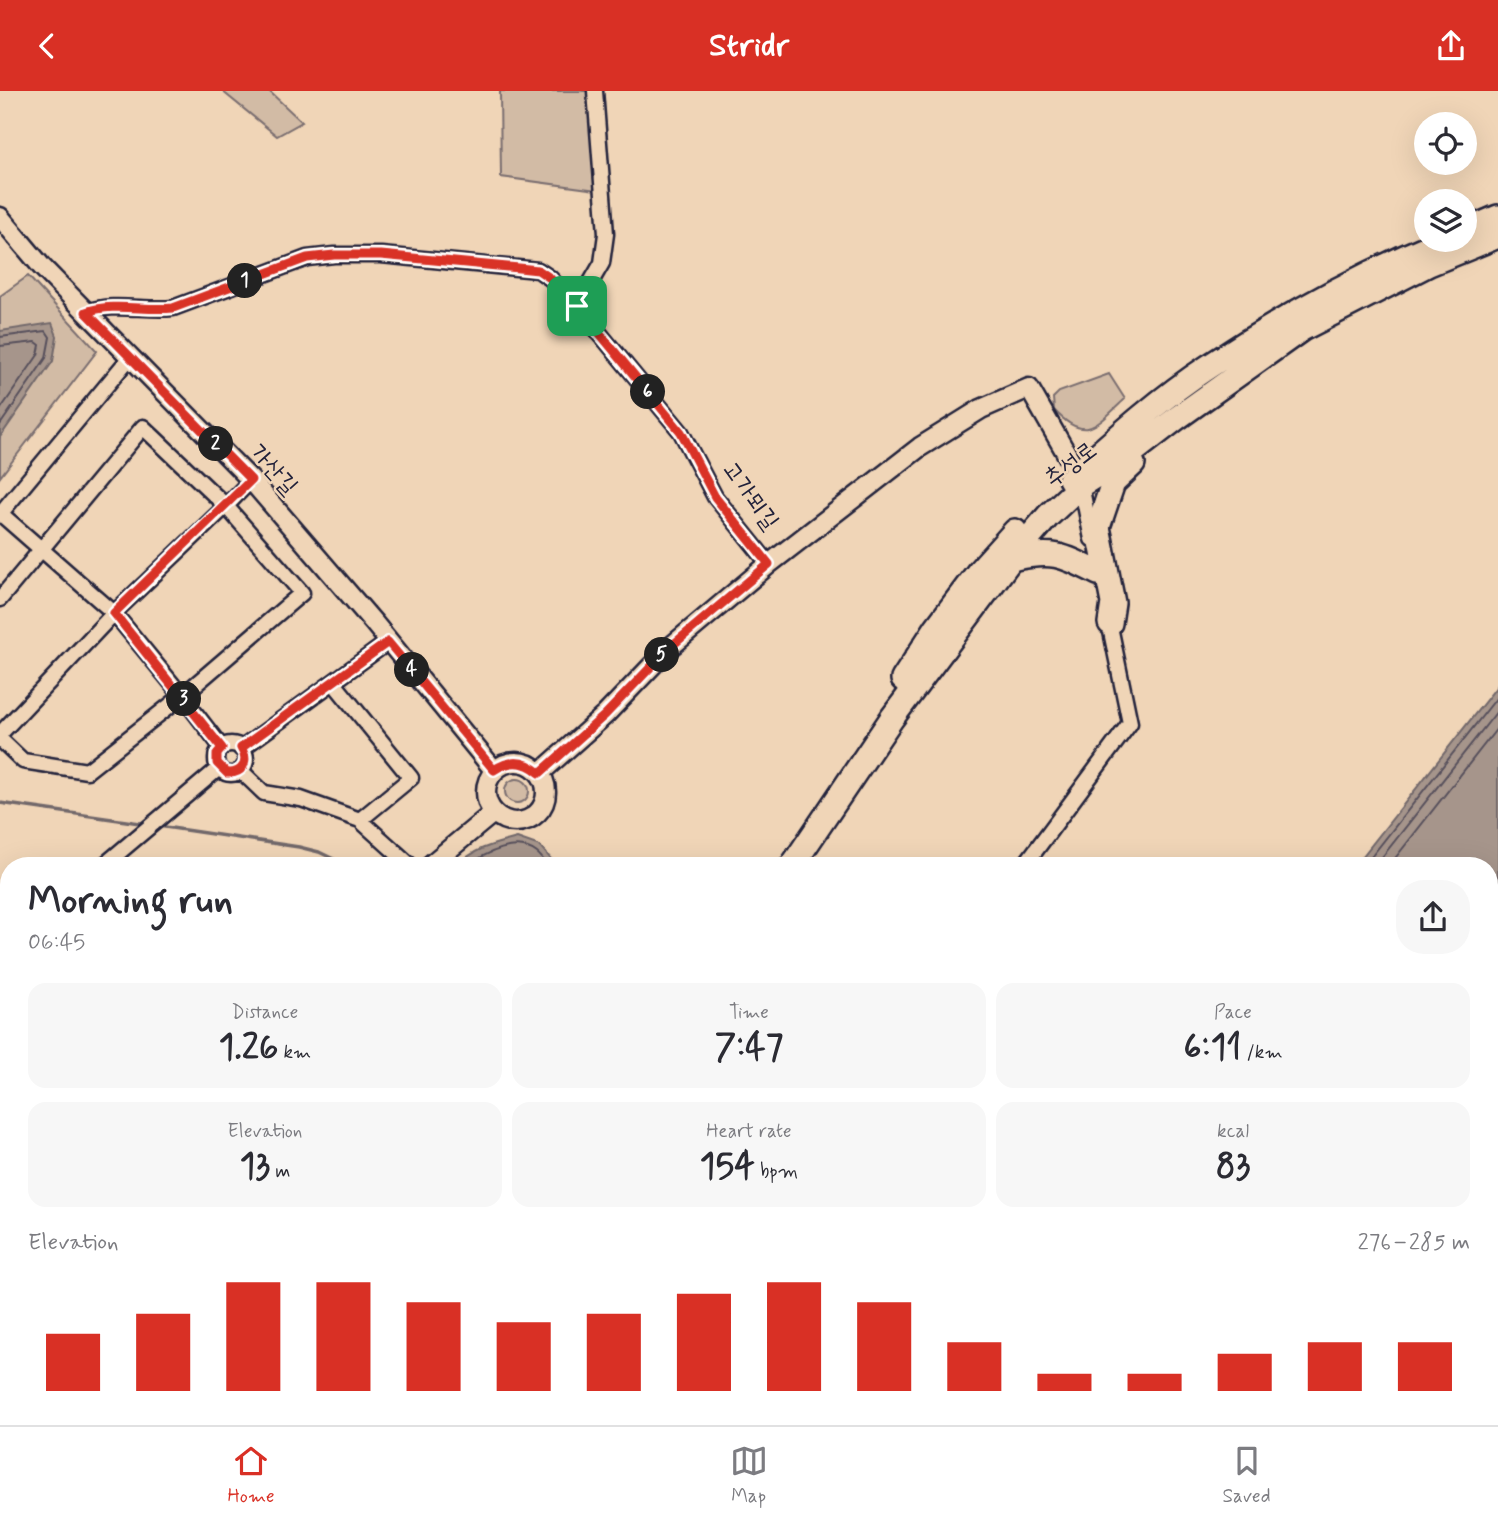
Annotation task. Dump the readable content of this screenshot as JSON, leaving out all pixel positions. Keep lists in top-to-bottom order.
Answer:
{
  "streets": {
    "main road": ["추성로"],
    "street": ["가산길", "고가뫼길"]
  },
  "crossings": [
    ["추성로", "고가뫼길"],
    ["가산길", "고가뫼길"]
  ],
  "page": {
    "header": "Stridr",
    "pins": [
      "1",
      "6",
      "2",
      "5",
      "4",
      "3"
    ],
    "heading": ["Morning run", "06:45"],
    "stats": [
      ["Distance", "1.26 km"],
      ["Time", "7:47"],
      ["Pace", "6:11 /km"],
      ["Elevation", "13 m"],
      ["Heart rate", "154 bpm"],
      ["kcal", "83"]
    ],
    "chart": ["Elevation", "276–285 m"],
    "tabs": ["Home", "Map", "Saved"]
  }
}
